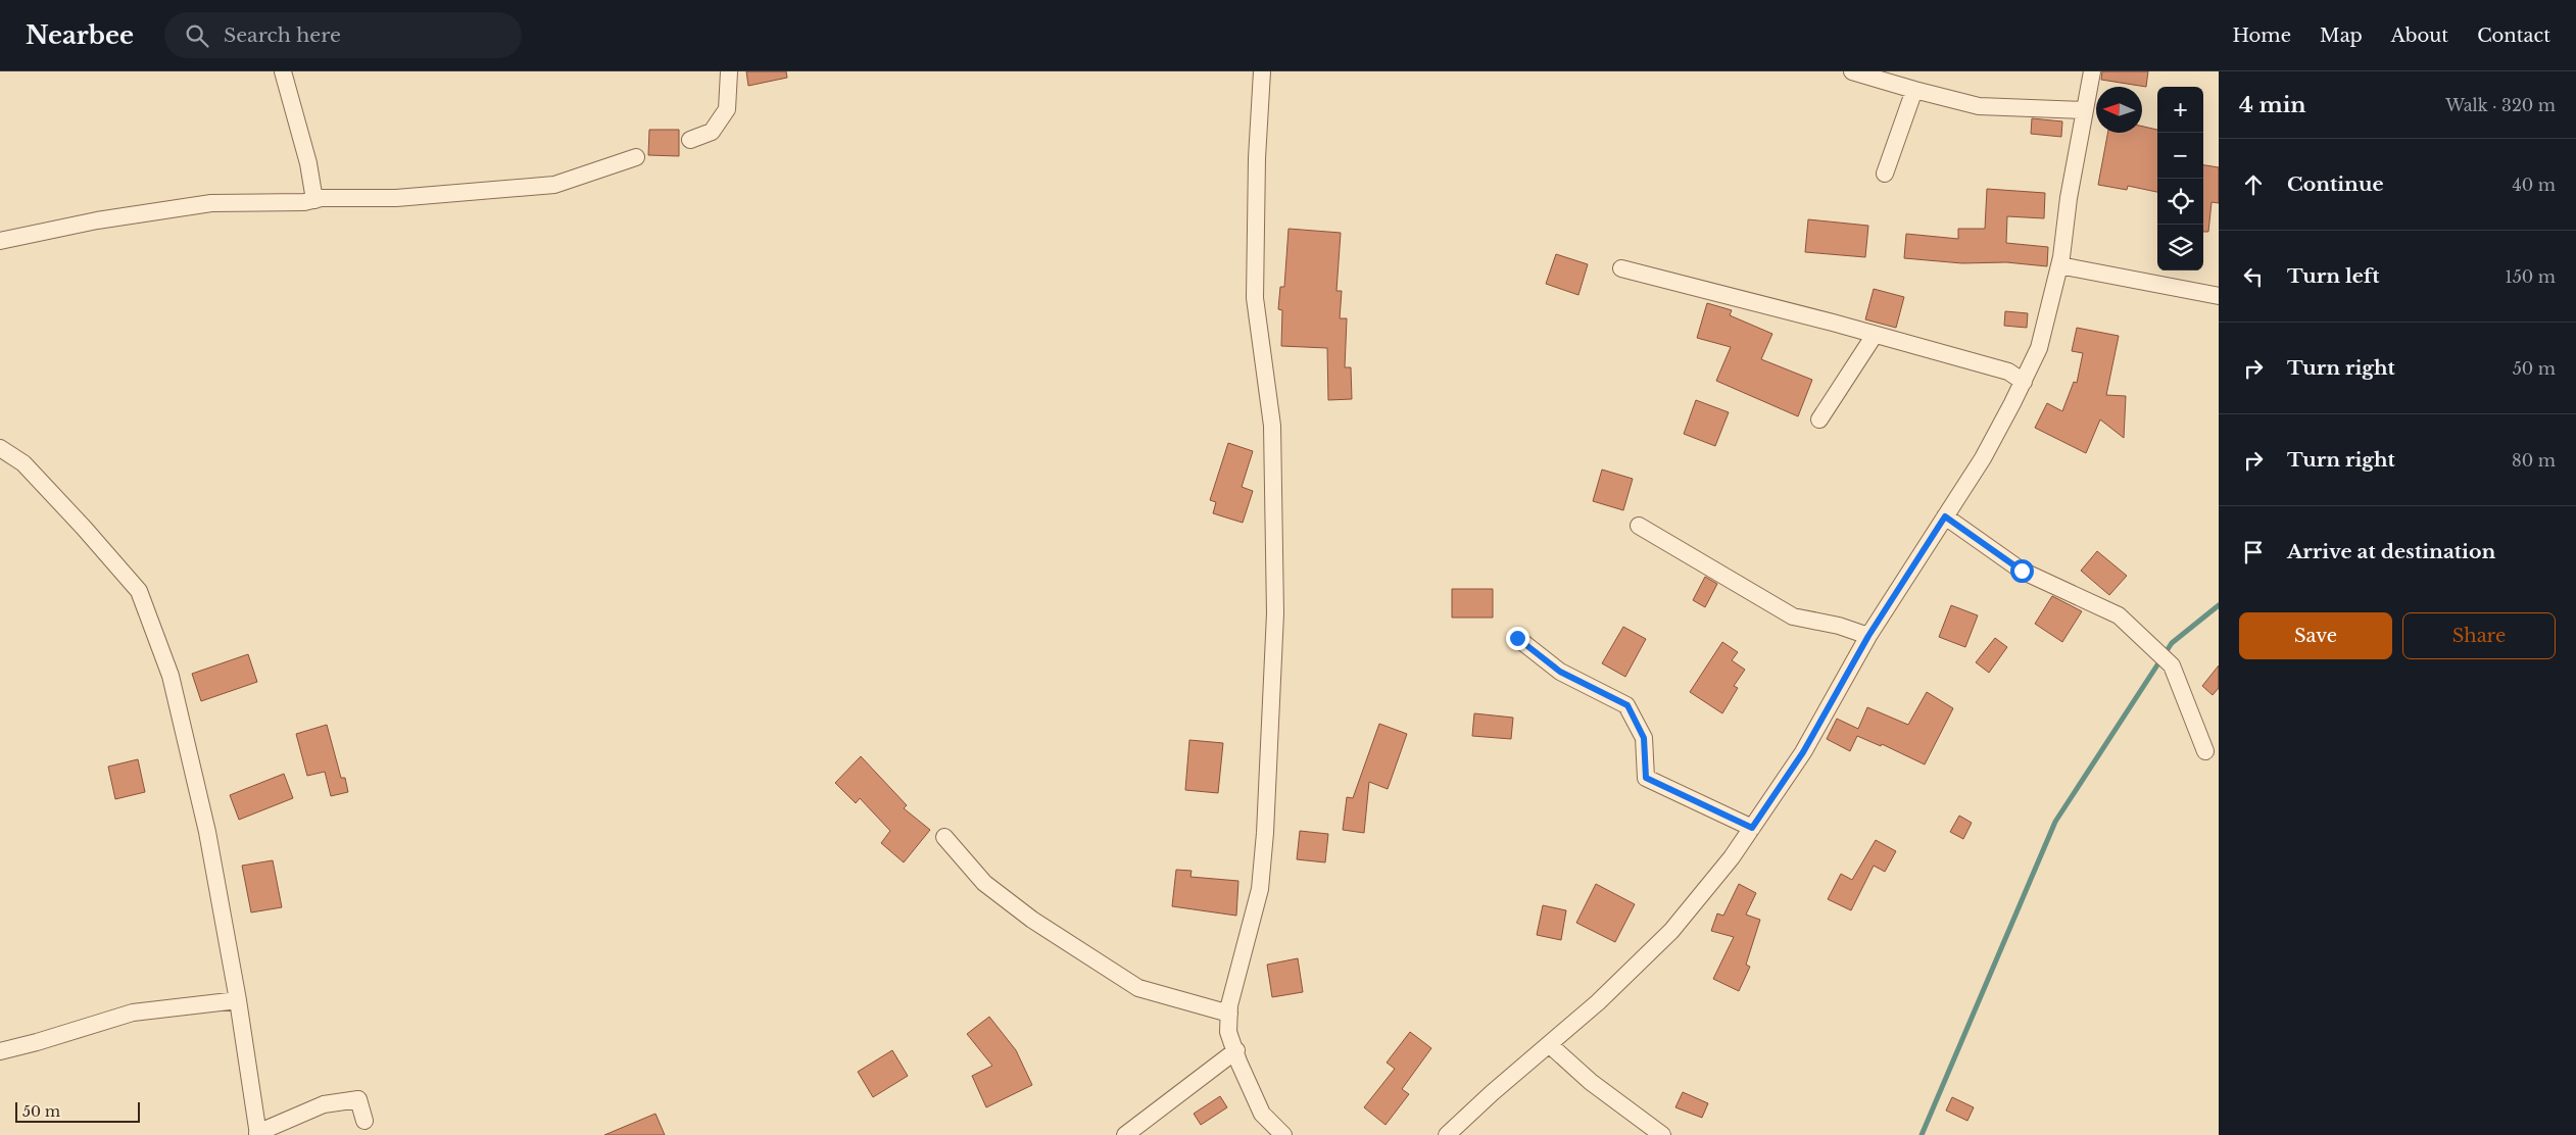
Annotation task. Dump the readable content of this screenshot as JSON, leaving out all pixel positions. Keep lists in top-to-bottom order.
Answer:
{
  "scale_bar": "50 m",
  "north": "left",
  "page": {
    "header": "Nearbee",
    "search": "Search here",
    "nav": [
      "Home",
      "Map",
      "About",
      "Contact"
    ],
    "heading": ["4 min", "Walk · 320 m"],
    "map_buttons": ["+", "−"],
    "list": [
      ["Continue", "40 m"],
      ["Turn left", "150 m"],
      ["Turn right", "50 m"],
      ["Turn right", "80 m"],
      "Arrive at destination"
    ],
    "buttons": ["Save", "Share"],
    "scale": "50 m"
  }
}
